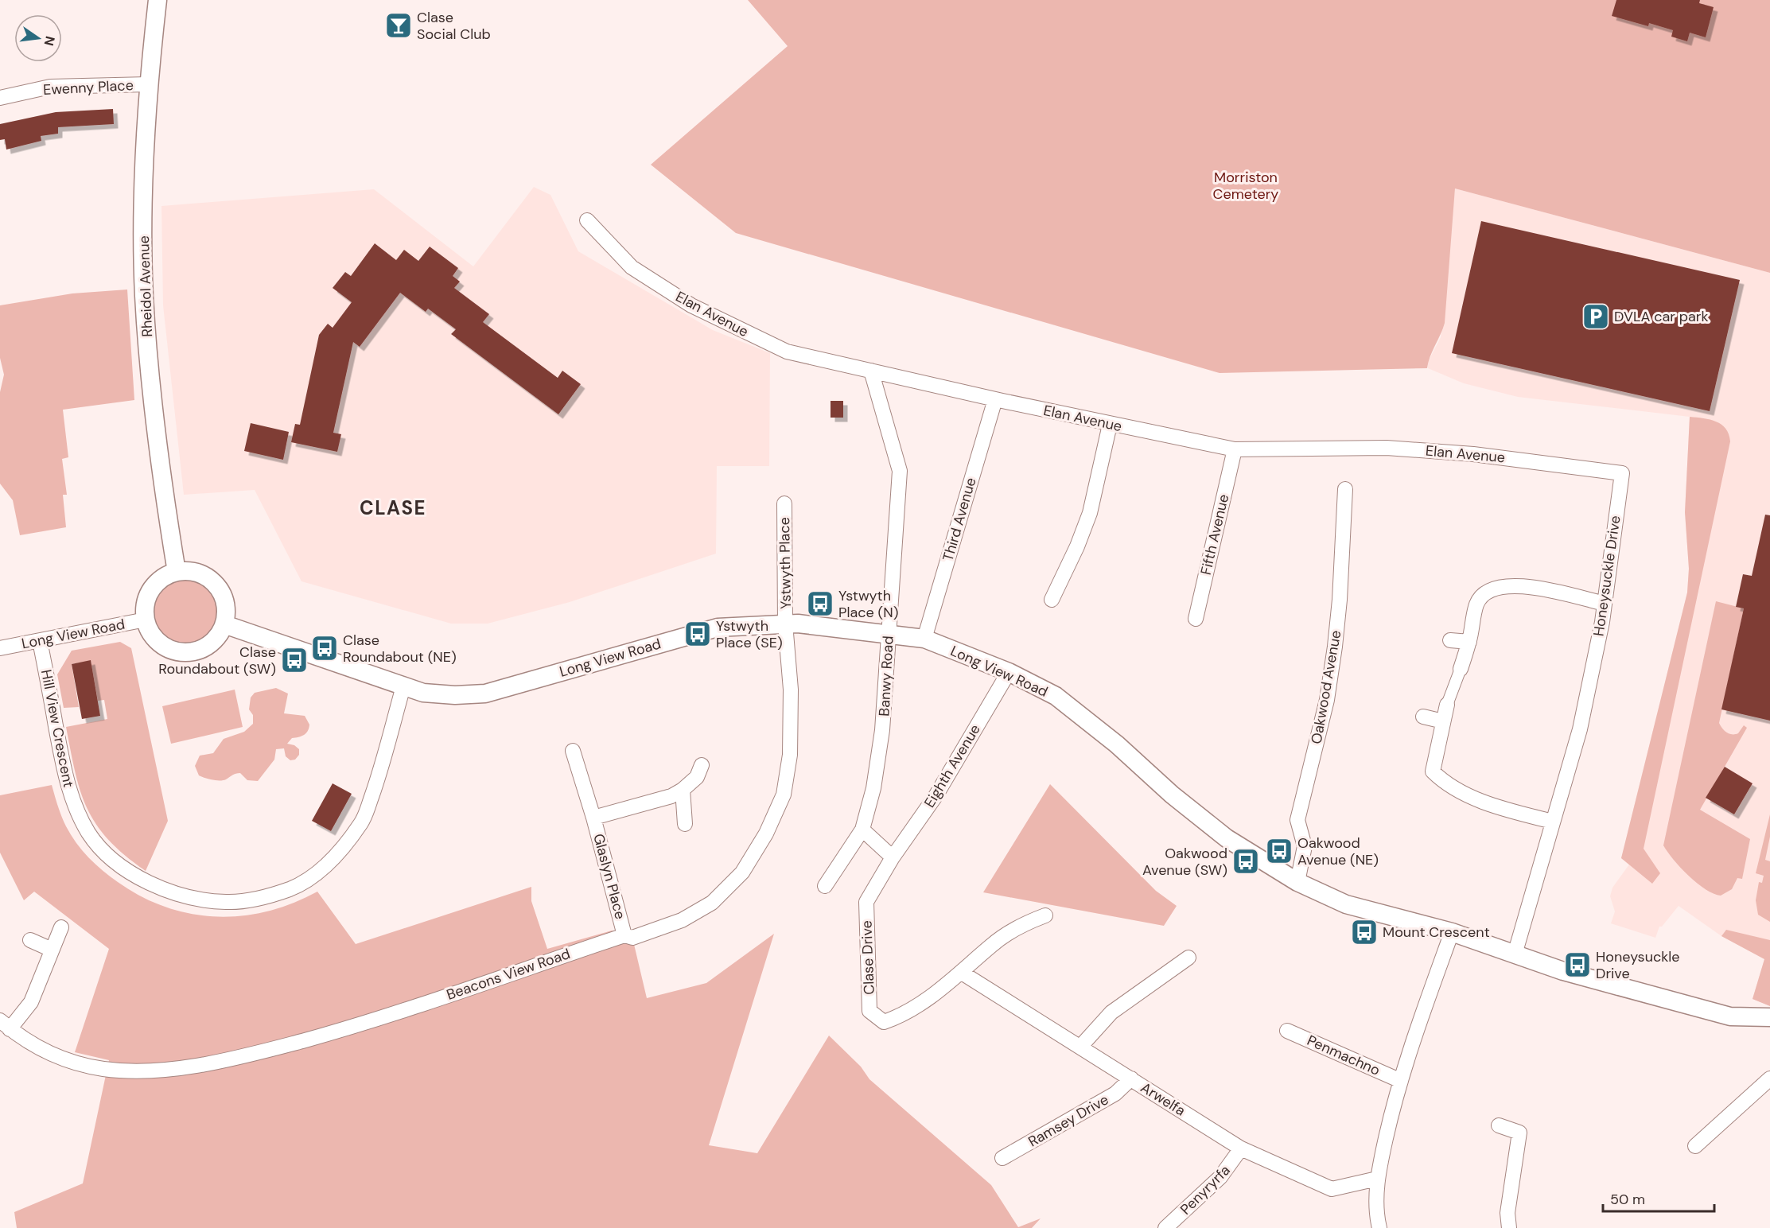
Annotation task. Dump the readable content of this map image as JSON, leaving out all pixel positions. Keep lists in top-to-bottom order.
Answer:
{
  "streets": {
    "street": [
      "Ewenny Place",
      "Rheidol Avenue",
      "Elan Avenue",
      "Third Avenue",
      "Fifth Avenue",
      "Ystwyth Place",
      "Honeysuckle Drive",
      "Long View Road",
      "Banwy Road",
      "Oakwood Avenue",
      "Hill View Crescent",
      "Eighth Avenue",
      "Glaslyn Place",
      "Clase Drive",
      "Beacons View Road",
      "Penmachno",
      "Arwelfa",
      "Ramsey Drive",
      "Penyryrfa"
    ]
  },
  "crossings": [
    ["Ewenny Place", "Rheidol Avenue"],
    ["Rheidol Avenue", "Long View Road"],
    ["Elan Avenue", "Third Avenue"],
    ["Elan Avenue", "Fifth Avenue"],
    ["Elan Avenue", "Honeysuckle Drive"],
    ["Elan Avenue", "Banwy Road"],
    ["Third Avenue", "Long View Road"],
    ["Ystwyth Place", "Long View Road"],
    ["Ystwyth Place", "Beacons View Road"],
    ["Honeysuckle Drive", "Long View Road"],
    ["Long View Road", "Banwy Road"],
    ["Long View Road", "Oakwood Avenue"],
    ["Long View Road", "Hill View Crescent"],
    ["Long View Road", "Eighth Avenue"],
    ["Long View Road", "Beacons View Road"],
    ["Eighth Avenue", "Clase Drive"],
    ["Glaslyn Place", "Beacons View Road"],
    ["Clase Drive", "Arwelfa"],
    ["Arwelfa", "Ramsey Drive"],
    ["Arwelfa", "Penyryrfa"]
  ],
  "districts": ["CLASE"],
  "parks": ["Morriston Cemetery"],
  "places": {
    "bar": ["Clase Social Club"],
    "parking": ["DVLA car park"],
    "bus stop": [
      "Ystwyth Place (N)",
      "Ystwyth Place (SE)",
      "Clase Roundabout (NE)",
      "Clase Roundabout (SW)",
      "Oakwood Avenue (NE)",
      "Oakwood Avenue (SW)",
      "Mount Crescent",
      "Honeysuckle Drive"
    ]
  },
  "scale_bar": "50 m",
  "north": "right"
}
